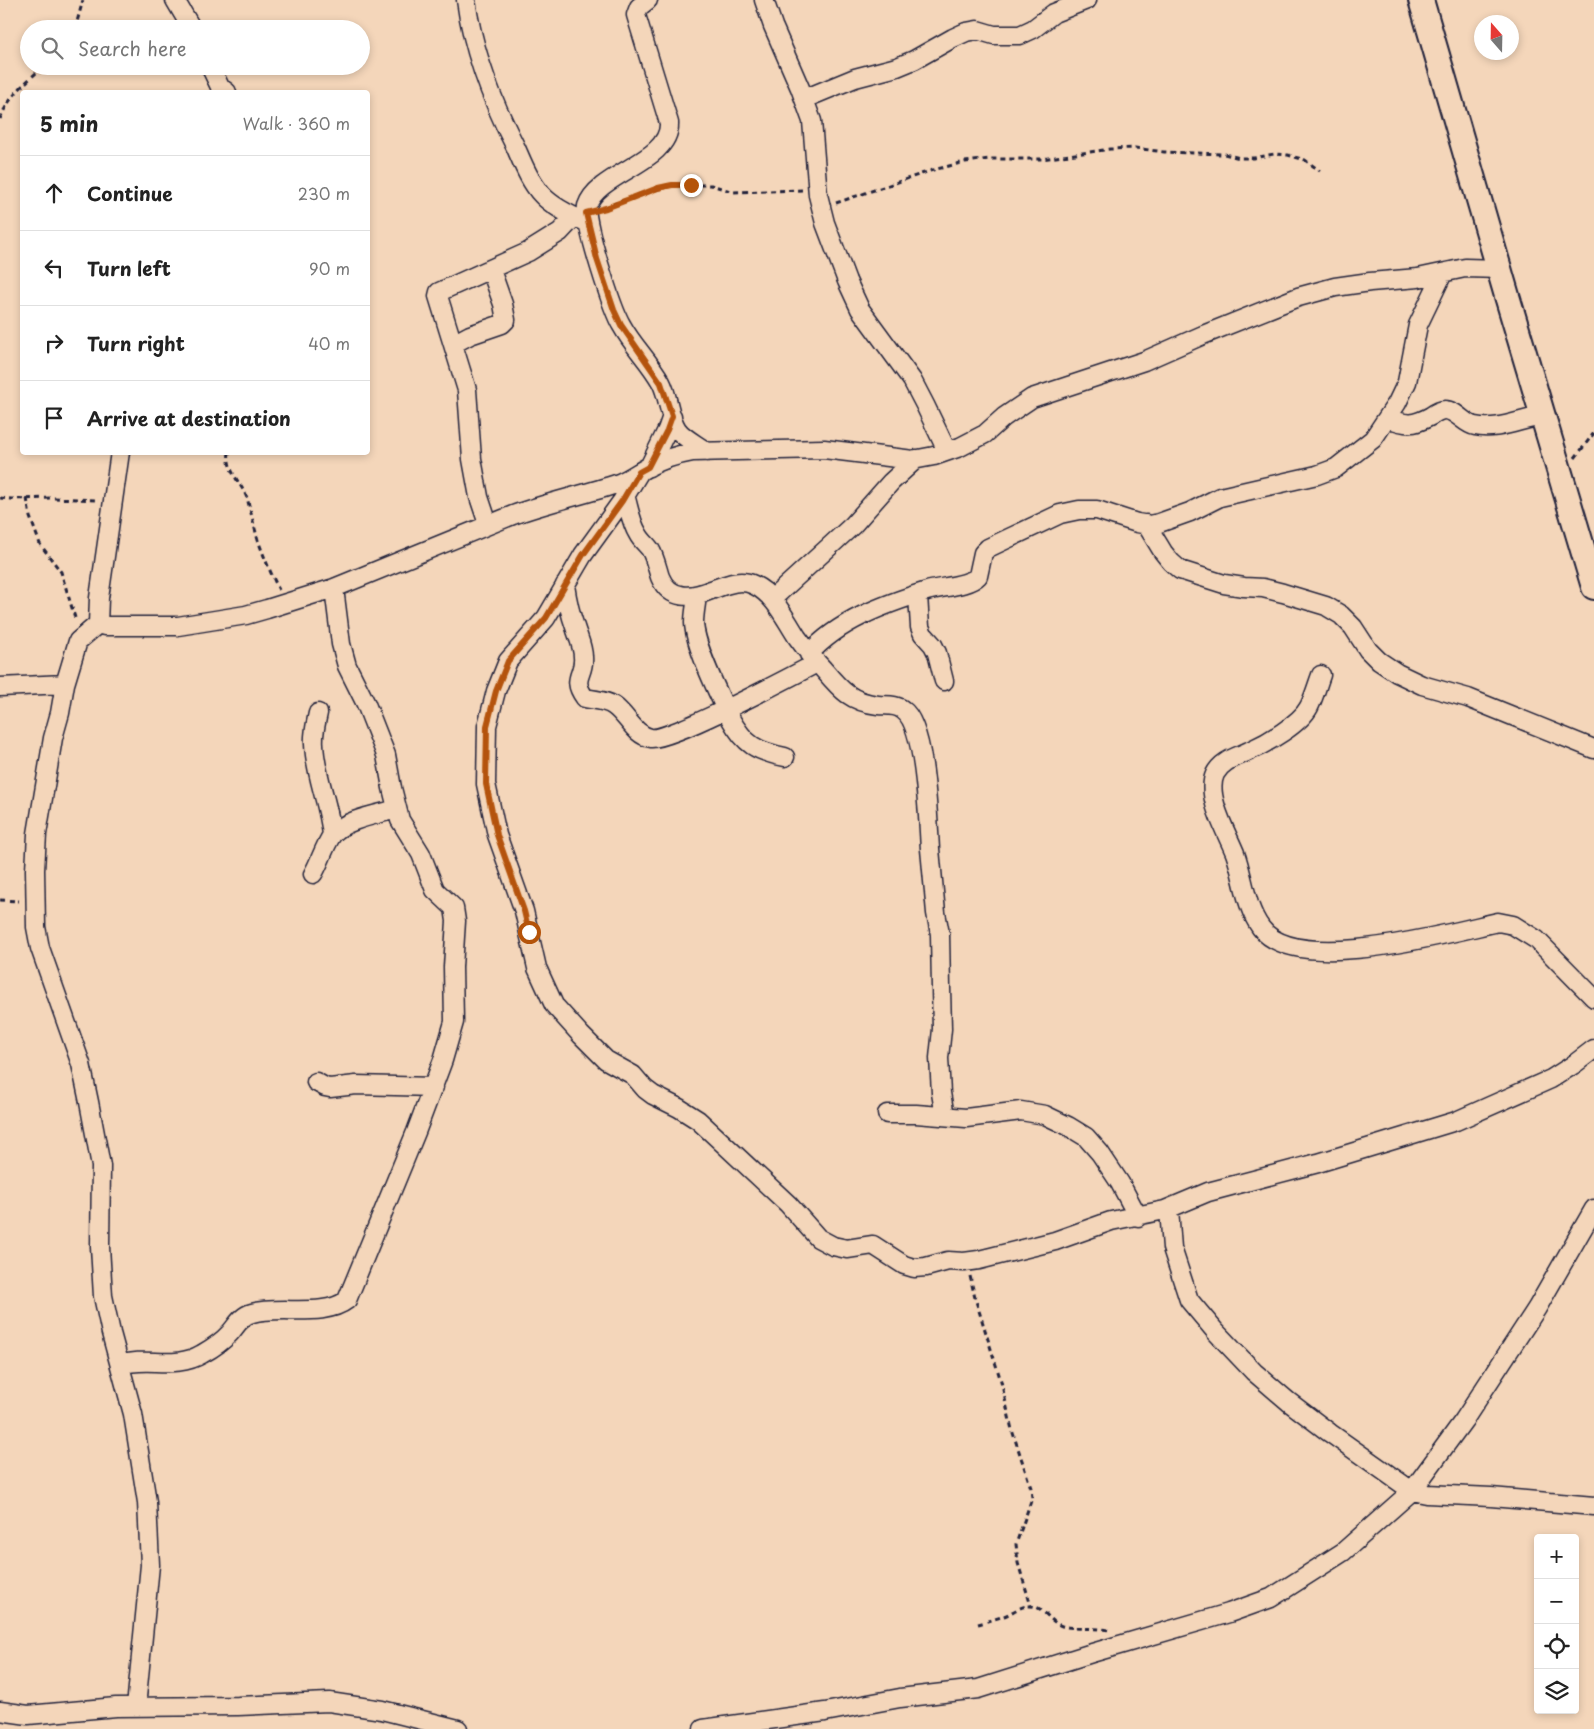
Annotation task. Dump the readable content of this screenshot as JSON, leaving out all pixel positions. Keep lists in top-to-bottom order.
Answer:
{
  "north": "top",
  "page": {
    "search": "Search here",
    "heading": ["5 min", "Walk · 360 m"],
    "list": [
      ["Continue", "230 m"],
      ["Turn left", "90 m"],
      ["Turn right", "40 m"],
      "Arrive at destination"
    ],
    "map_buttons": ["+", "−"]
  }
}
